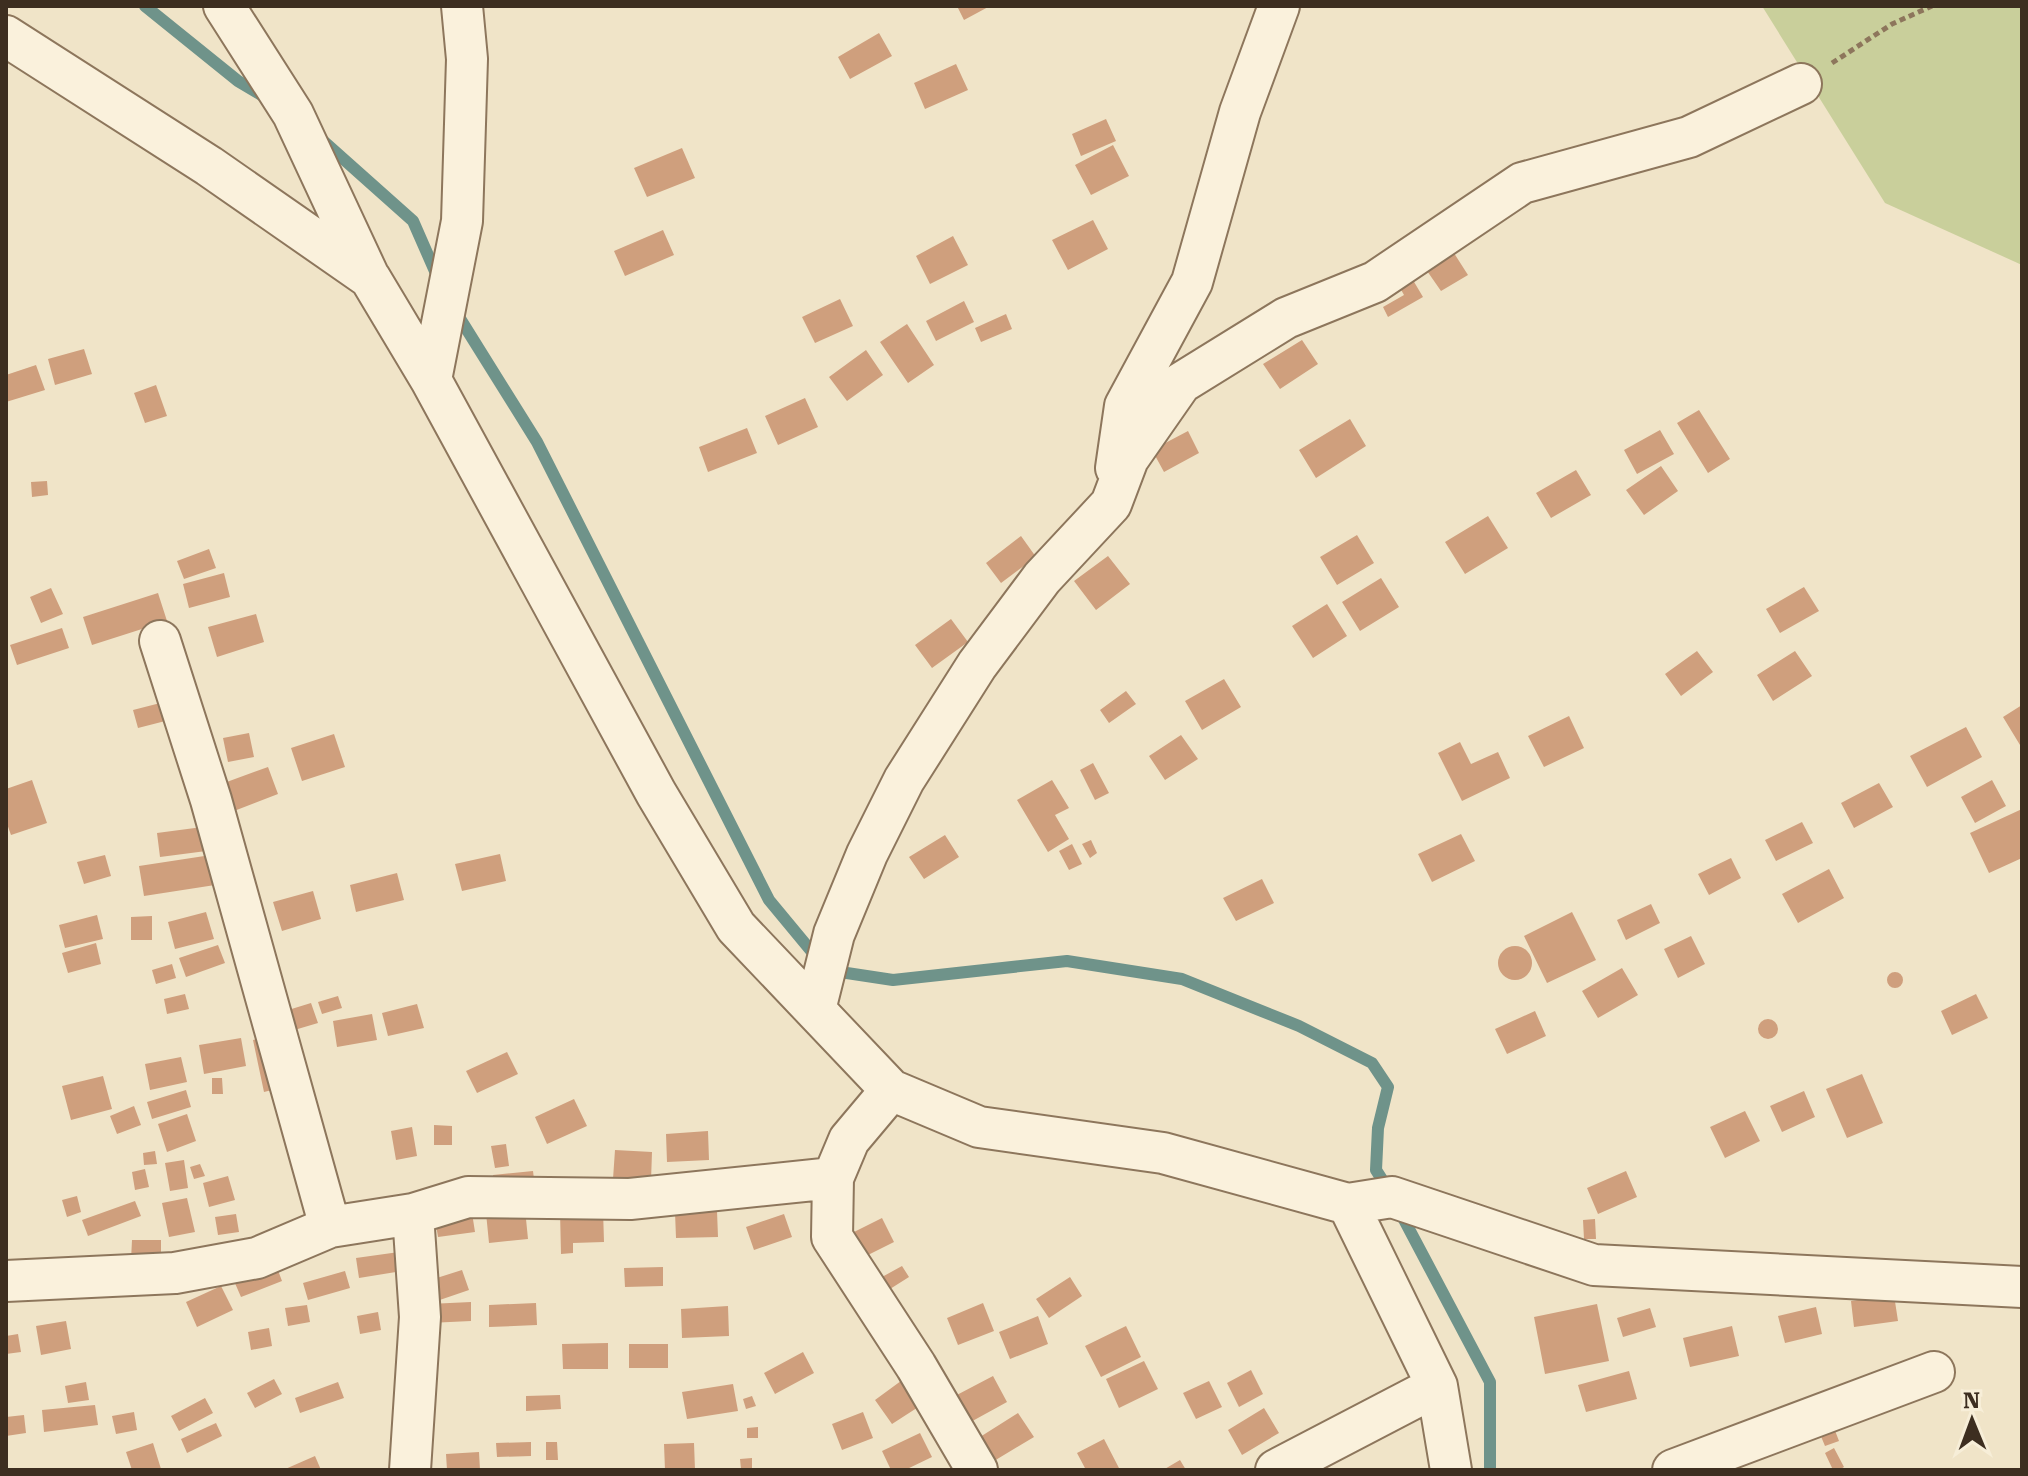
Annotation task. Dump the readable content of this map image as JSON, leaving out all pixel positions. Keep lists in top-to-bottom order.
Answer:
{
  "north": "top"
}
